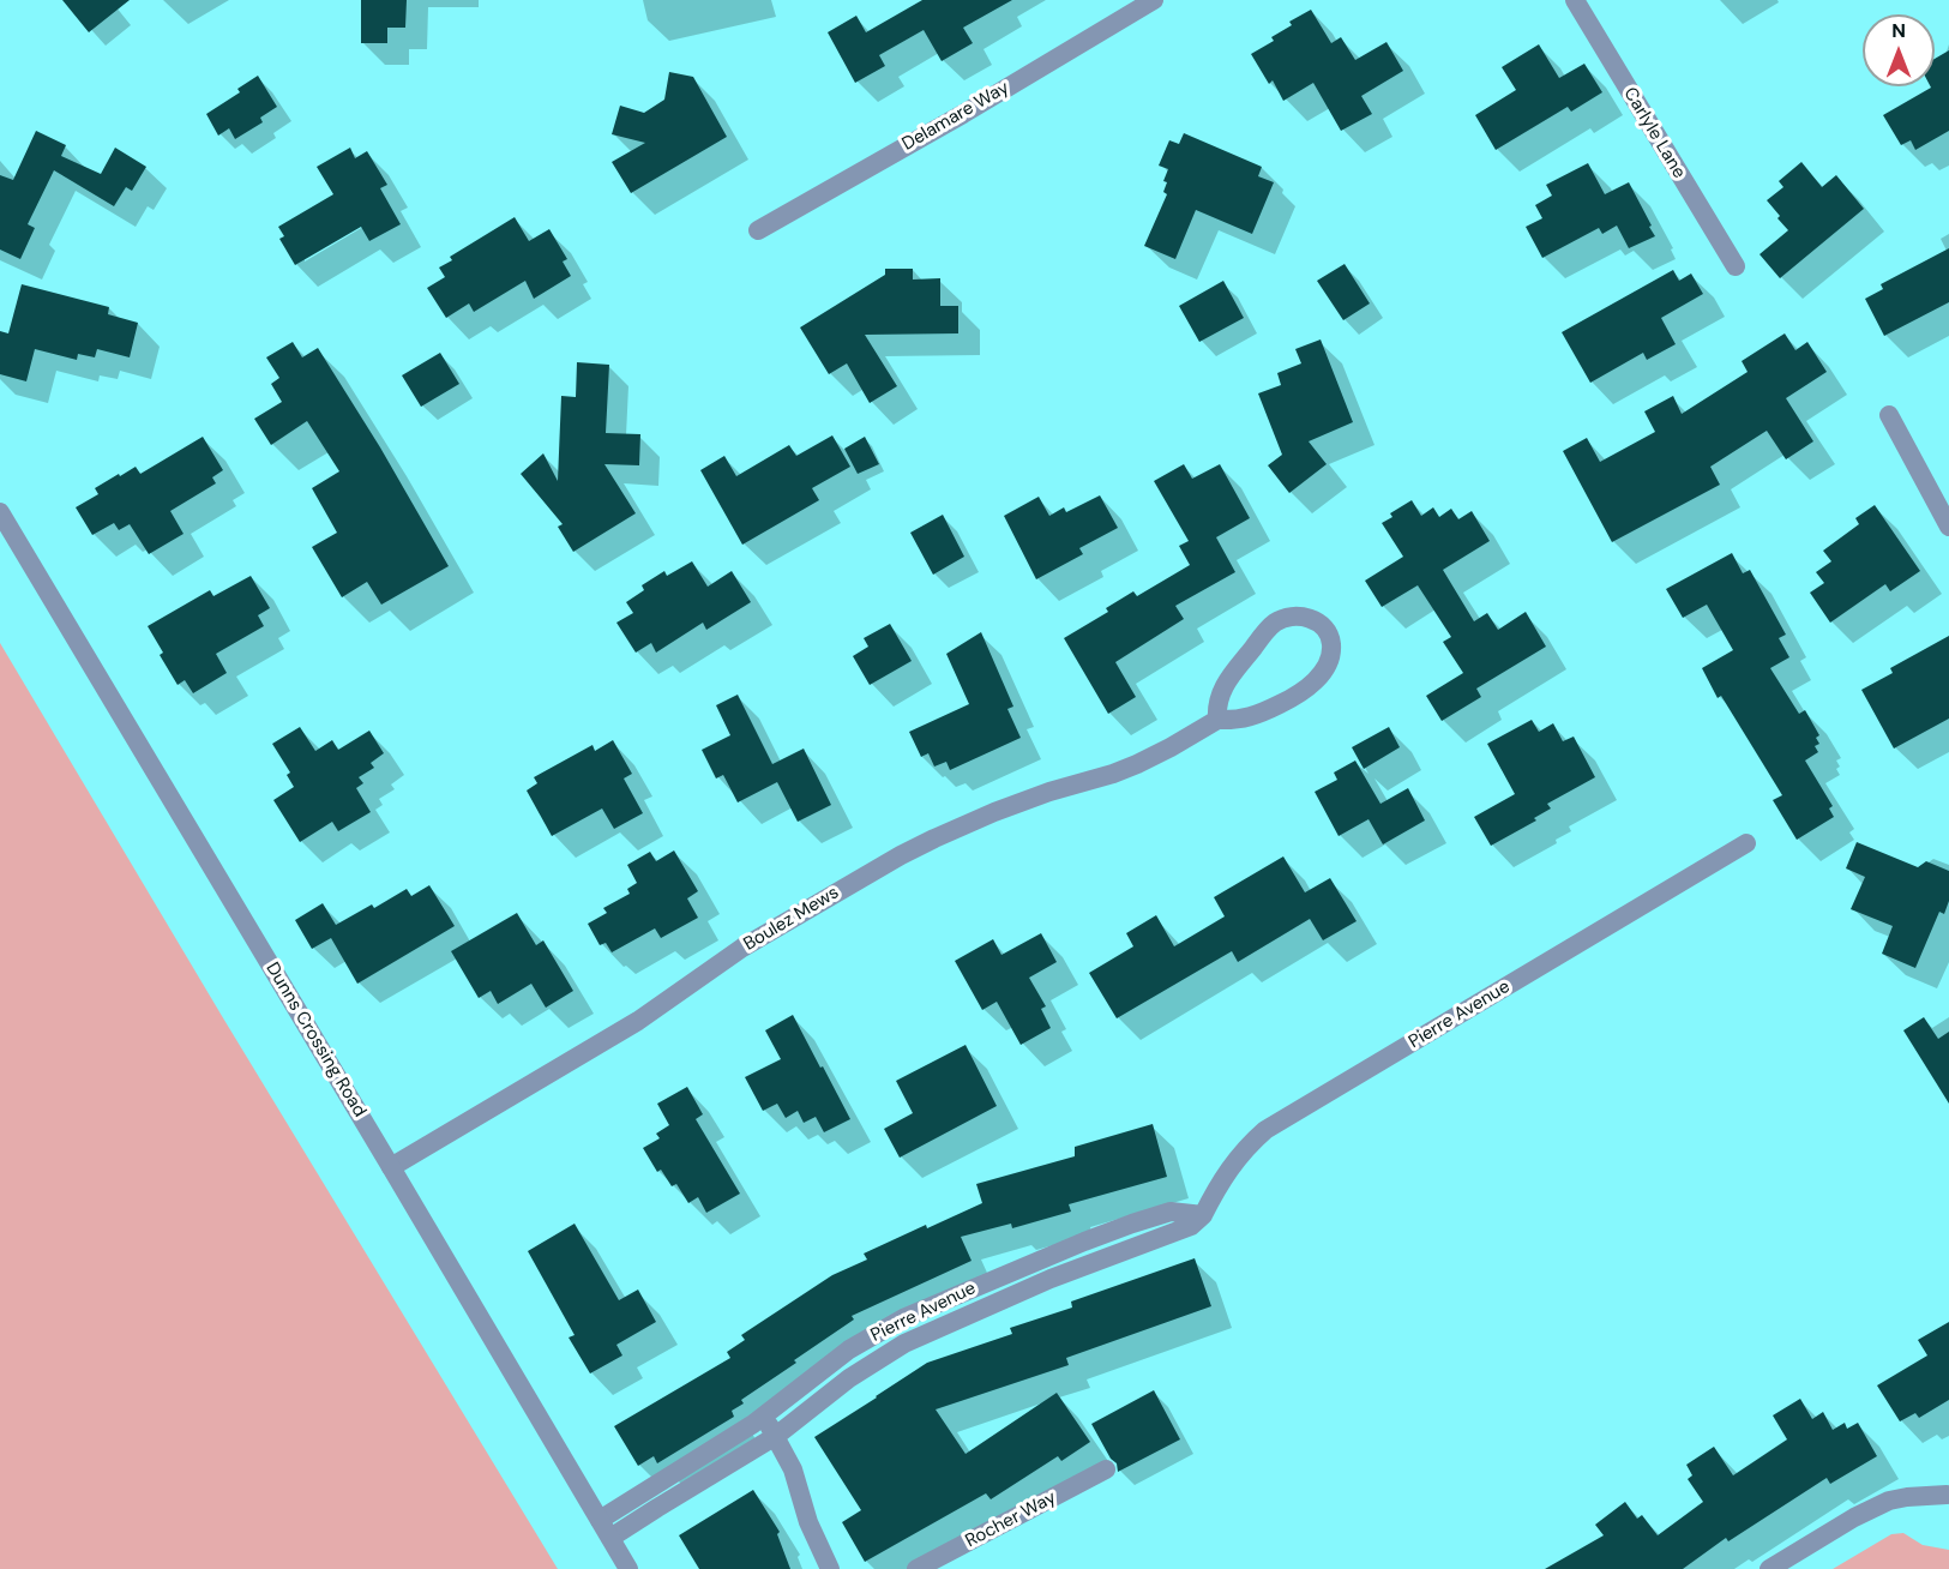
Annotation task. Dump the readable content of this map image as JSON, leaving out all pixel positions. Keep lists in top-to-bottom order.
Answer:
{
  "streets": {
    "street": [
      "Delamare Way",
      "Carlyle Lane",
      "Boulez Mews",
      "Pierre Avenue",
      "Dunns Crossing Road",
      "Rocher Way"
    ]
  },
  "crossings": [
    ["Boulez Mews", "Dunns Crossing Road"],
    ["Pierre Avenue", "Dunns Crossing Road"]
  ],
  "north": "top"
}
